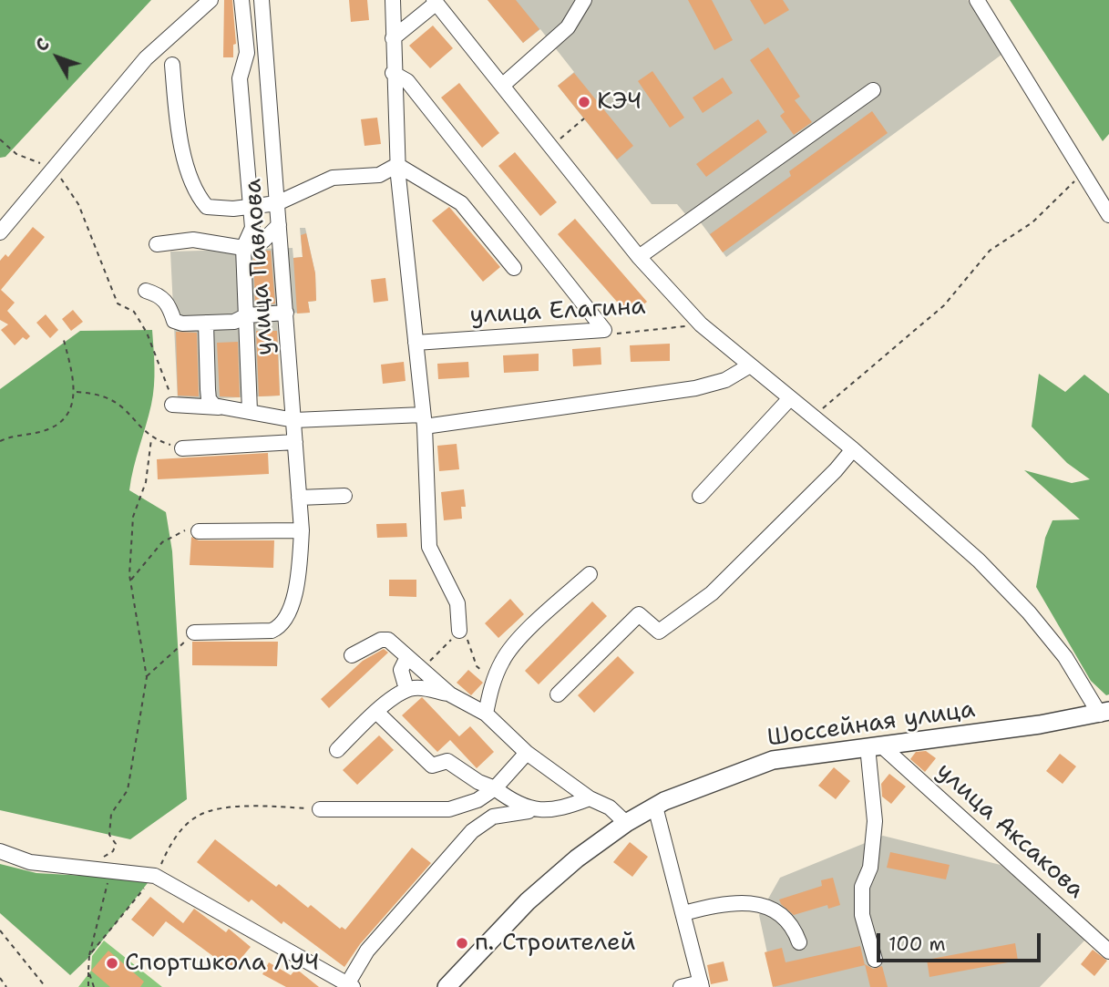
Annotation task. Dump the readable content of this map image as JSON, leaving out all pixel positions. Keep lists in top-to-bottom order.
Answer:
{
  "streets": {
    "main road": ["Шоссейная улица"],
    "street": ["улица Павлова", "улица Елагина", "улица Аксакова"]
  },
  "crossings": [
    ["Шоссейная улица", "улица Аксакова"]
  ],
  "places": ["КЭЧ", "п. Строителей", "Спортшкола ЛУЧ"],
  "scale_bar": "100 m",
  "north": "top left"
}
